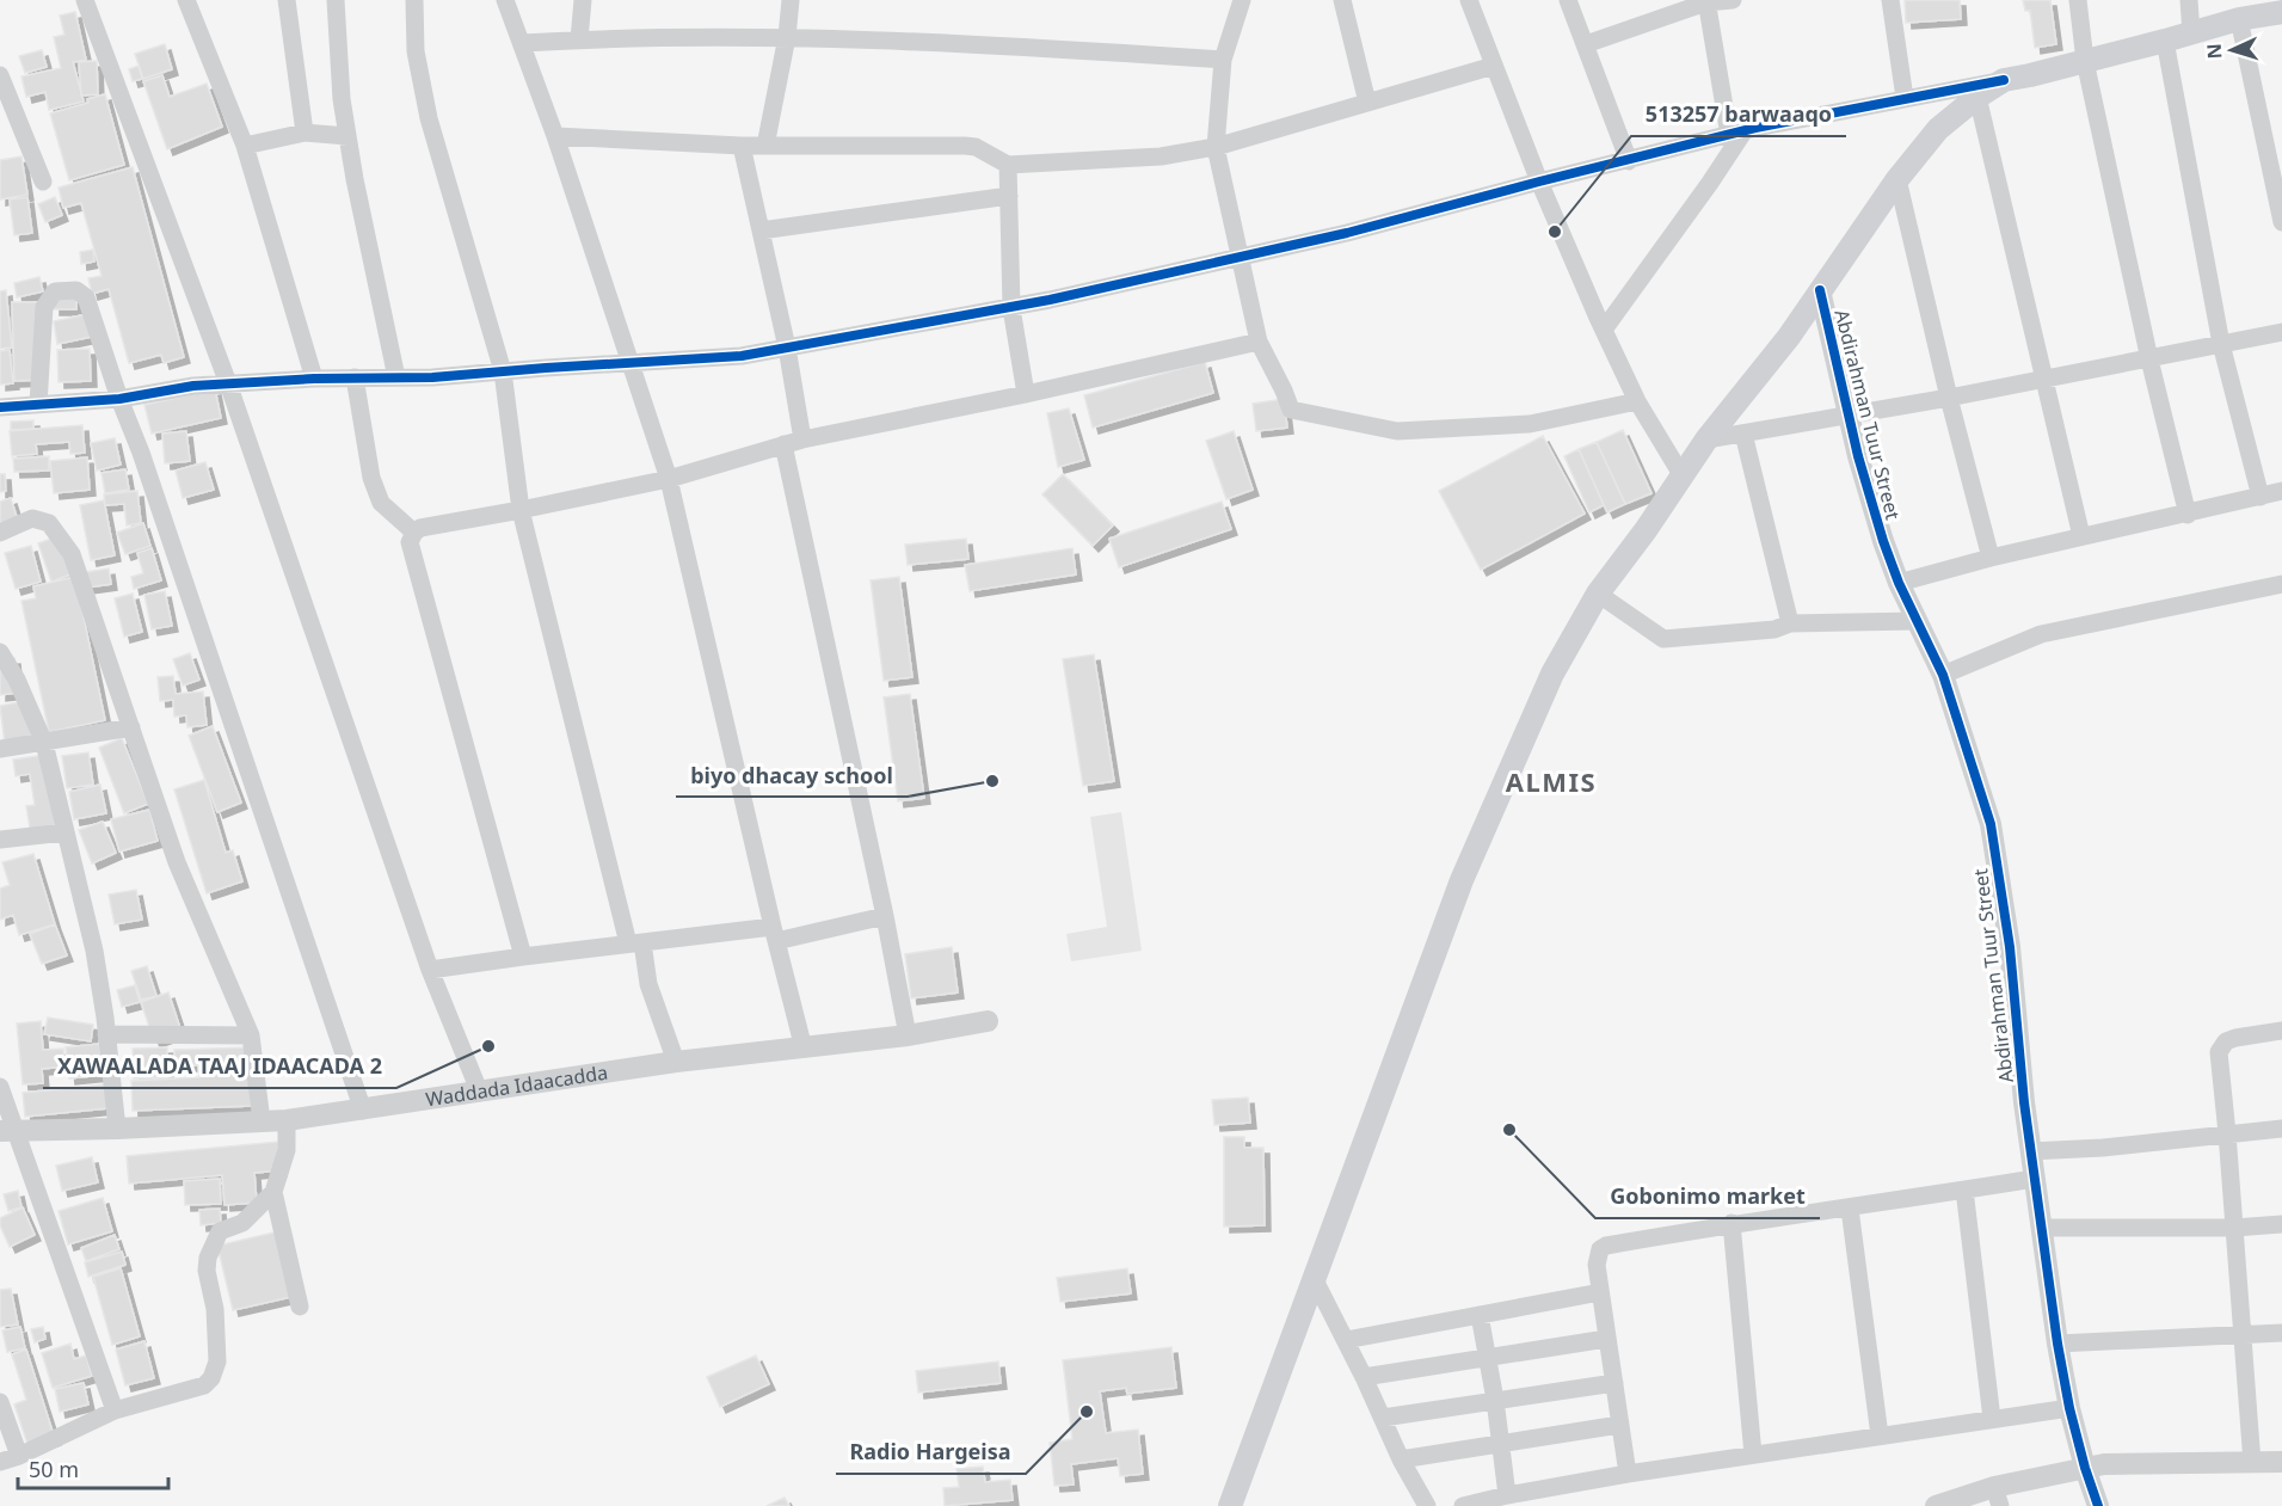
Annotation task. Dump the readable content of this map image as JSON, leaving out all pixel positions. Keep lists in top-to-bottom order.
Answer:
{
  "streets": {
    "street": ["Abdirahman Tuur Street", "Waddada Idaacadda"]
  },
  "districts": ["ALMIS"],
  "places": [
    "513257 barwaaqo",
    "biyo dhacay school",
    "XAWAALADA TAAJ IDAACADA 2",
    "Gobonimo market",
    "Radio Hargeisa"
  ],
  "scale_bar": "50 m",
  "north": "left"
}
